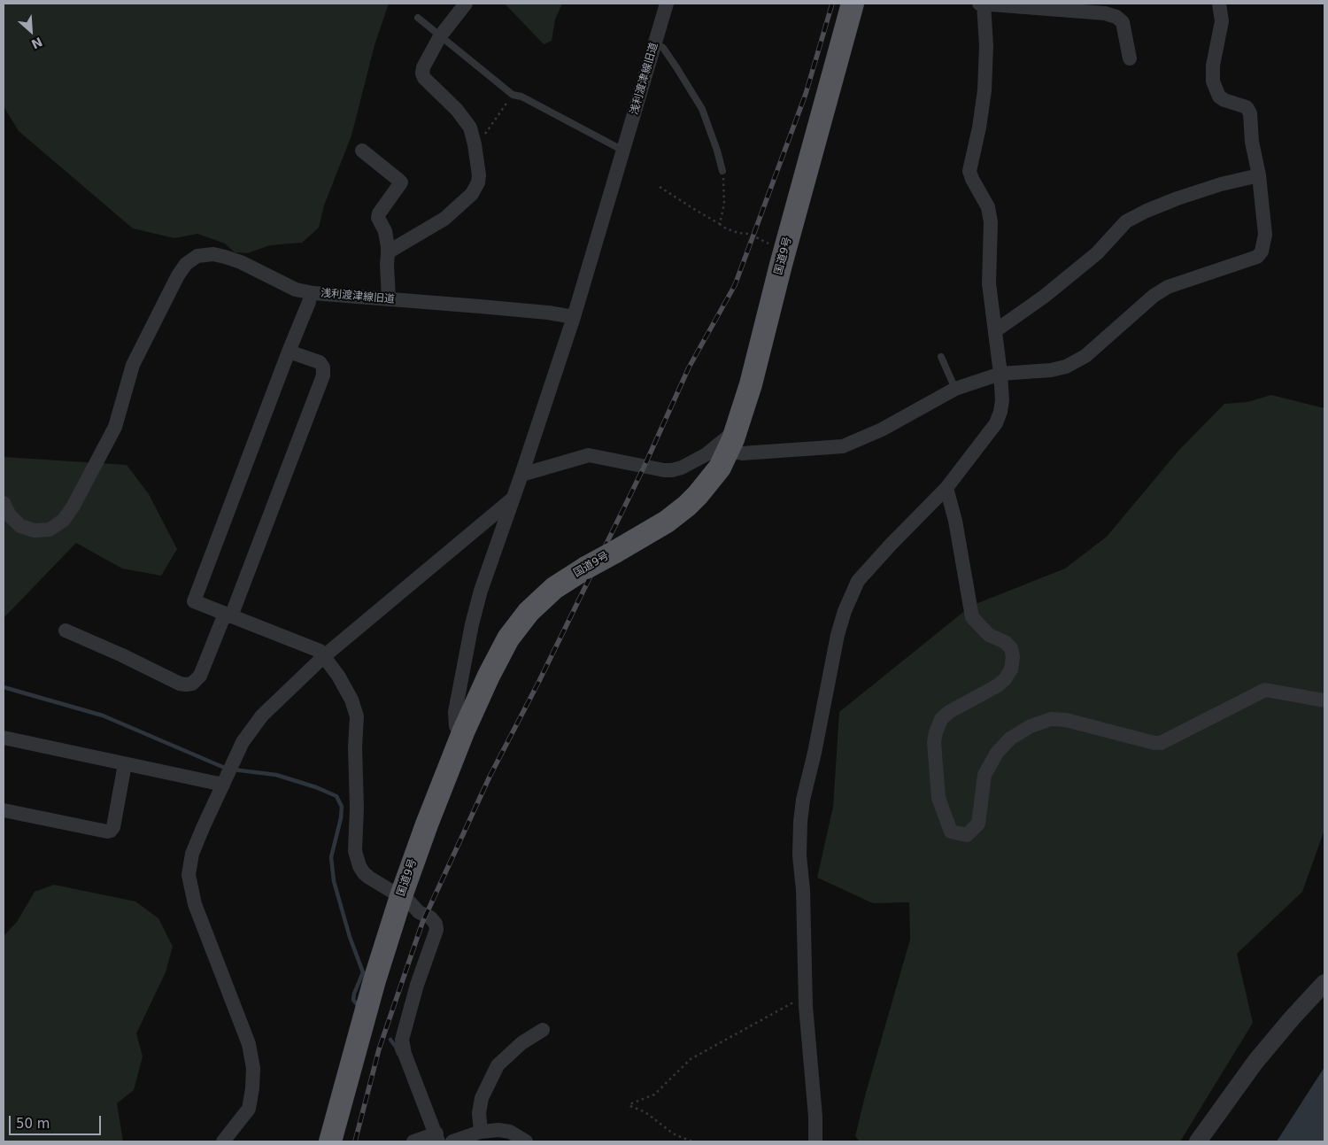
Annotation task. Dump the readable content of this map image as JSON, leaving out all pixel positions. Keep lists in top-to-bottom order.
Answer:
{
  "streets": {
    "highway": ["国道9号"],
    "street": ["浅利渡津線旧道"]
  },
  "scale_bar": "50 m",
  "north": "bottom right"
}
